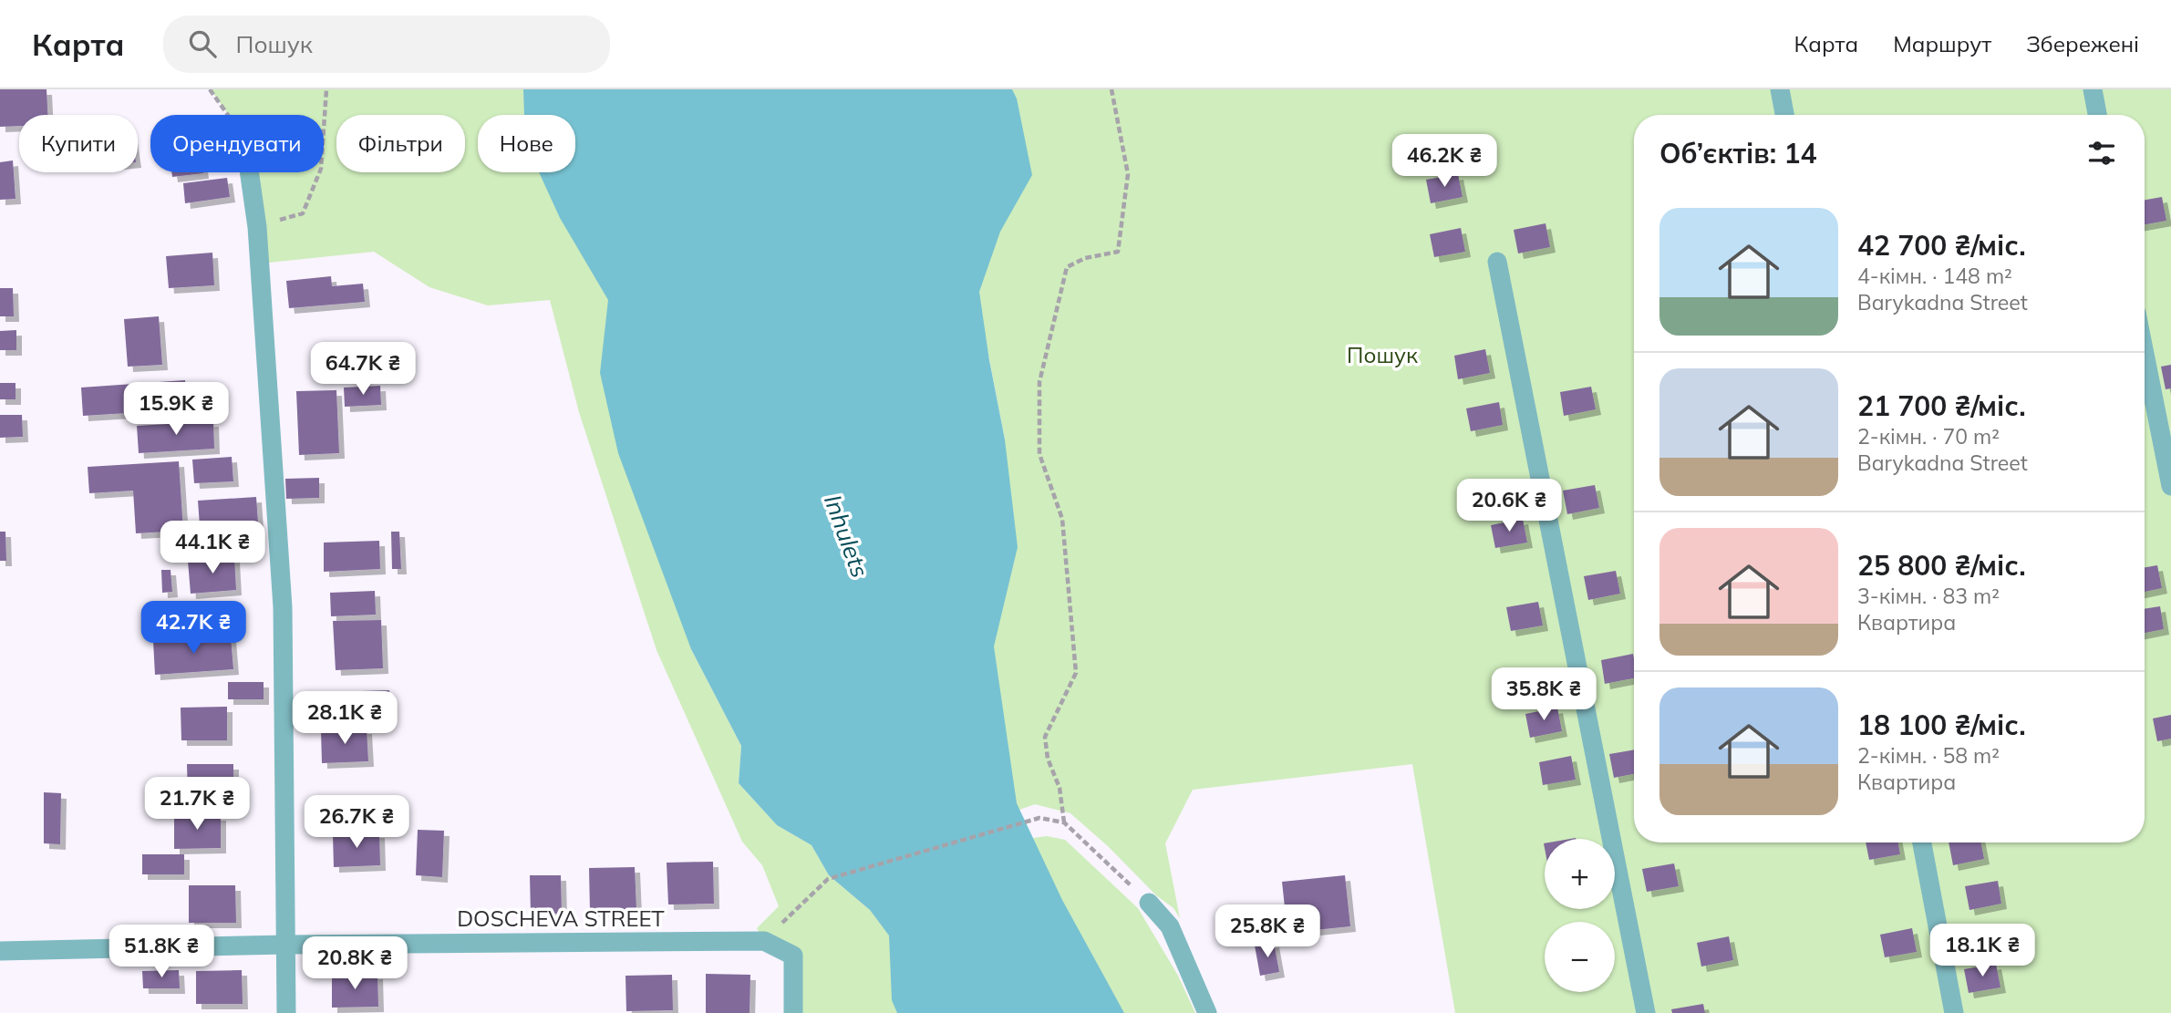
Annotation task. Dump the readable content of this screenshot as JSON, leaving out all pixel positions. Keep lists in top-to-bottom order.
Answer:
{
  "streets": {
    "street": ["DOSCHEVA STREET"]
  },
  "water": ["Inhulets"],
  "parks": ["Пошук"],
  "page": {
    "header": "Карта",
    "search": "Пошук",
    "nav": ["Карта", "Маршрут", "Збережені"],
    "chip": [
      "Купити",
      "Орендувати",
      "Фільтри",
      "Нове"
    ],
    "heading": "Об’єктів: 14",
    "price": [
      "46.2K ₴",
      "64.7K ₴",
      "15.9K ₴",
      "20.6K ₴",
      "44.1K ₴",
      "42.7K ₴",
      "35.8K ₴",
      "28.1K ₴",
      "21.7K ₴",
      "26.7K ₴",
      "25.8K ₴",
      "18.1K ₴",
      "51.8K ₴",
      "20.8K ₴"
    ],
    "list": [
      {
        "name": "42 700 ₴/міс.",
        "note": "4-кімн. · 148 m² · Barykadna Street"
      },
      {
        "name": "21 700 ₴/міс.",
        "note": "2-кімн. · 70 m² · Barykadna Street"
      },
      {
        "name": "25 800 ₴/міс.",
        "note": "3-кімн. · 83 m² · Квартира"
      },
      {
        "name": "18 100 ₴/міс.",
        "note": "2-кімн. · 58 m² · Квартира"
      }
    ],
    "map_buttons": ["+", "−"]
  }
}
